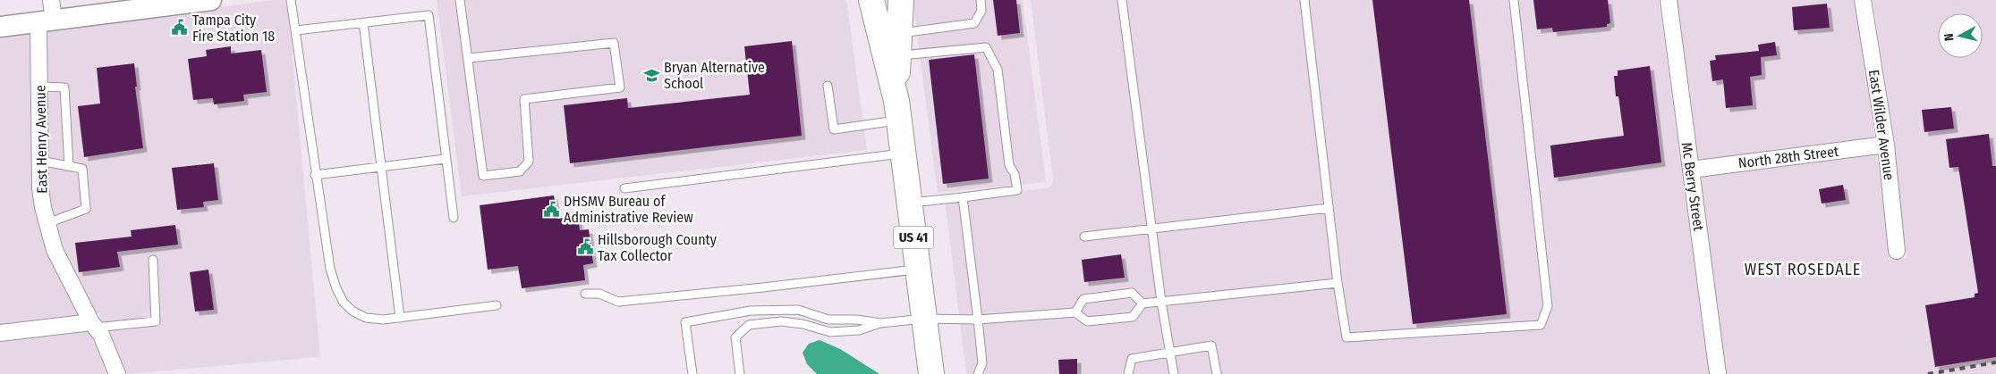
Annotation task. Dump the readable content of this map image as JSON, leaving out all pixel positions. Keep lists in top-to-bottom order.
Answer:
{
  "streets": {
    "main road": ["US 41"],
    "street": [
      "East Wilder Avenue",
      "East Henry Avenue",
      "North 28th Street",
      "Mc Berry Street"
    ]
  },
  "crossings": [
    ["East Wilder Avenue", "North 28th Street"],
    ["North 28th Street", "Mc Berry Street"]
  ],
  "districts": ["WEST ROSEDALE"],
  "places": {
    "public building": ["Tampa City Fire Station 18", "DHSMV Bureau of Administrative Review", "Hillsborough County Tax Collector"],
    "school or university": ["Bryan Alternative School"]
  },
  "north": "left"
}
